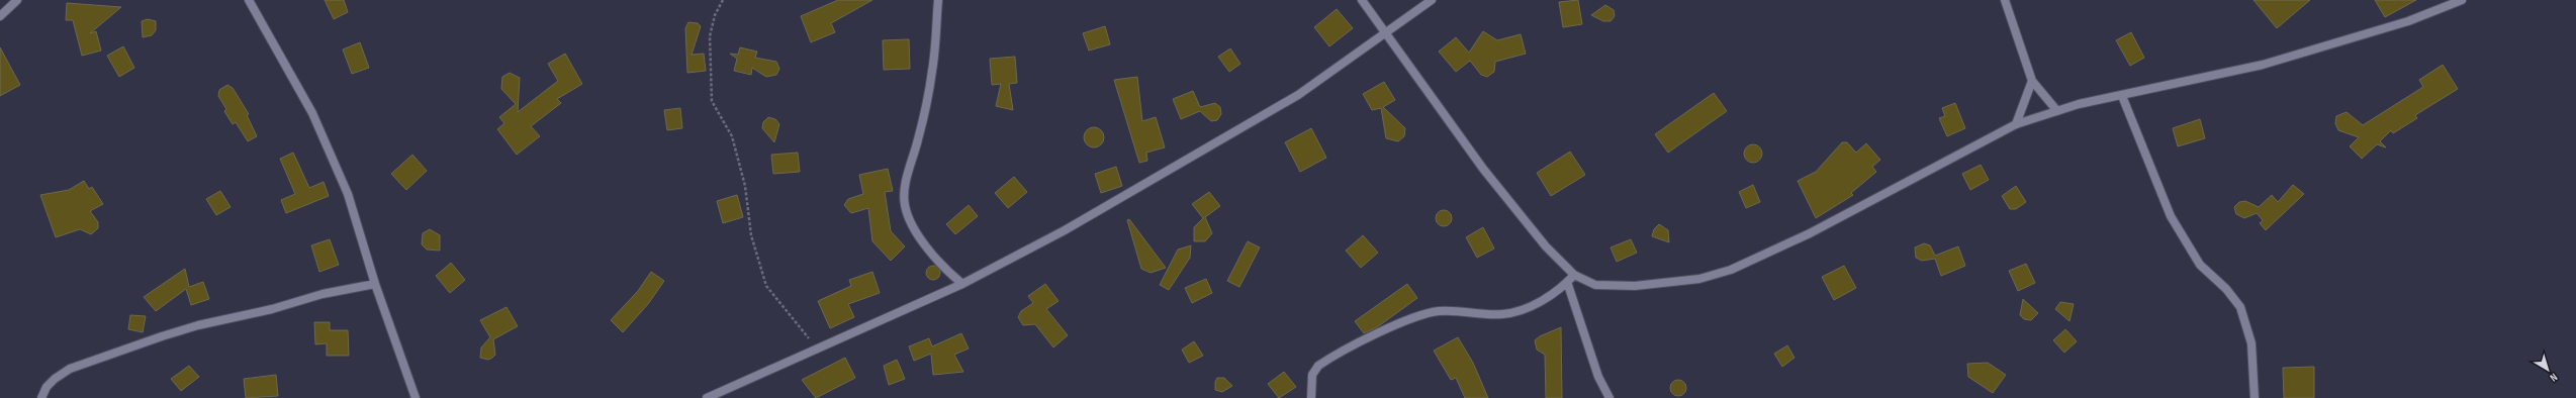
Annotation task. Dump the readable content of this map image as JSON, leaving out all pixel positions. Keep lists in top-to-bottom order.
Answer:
{
  "north": "bottom right"
}
